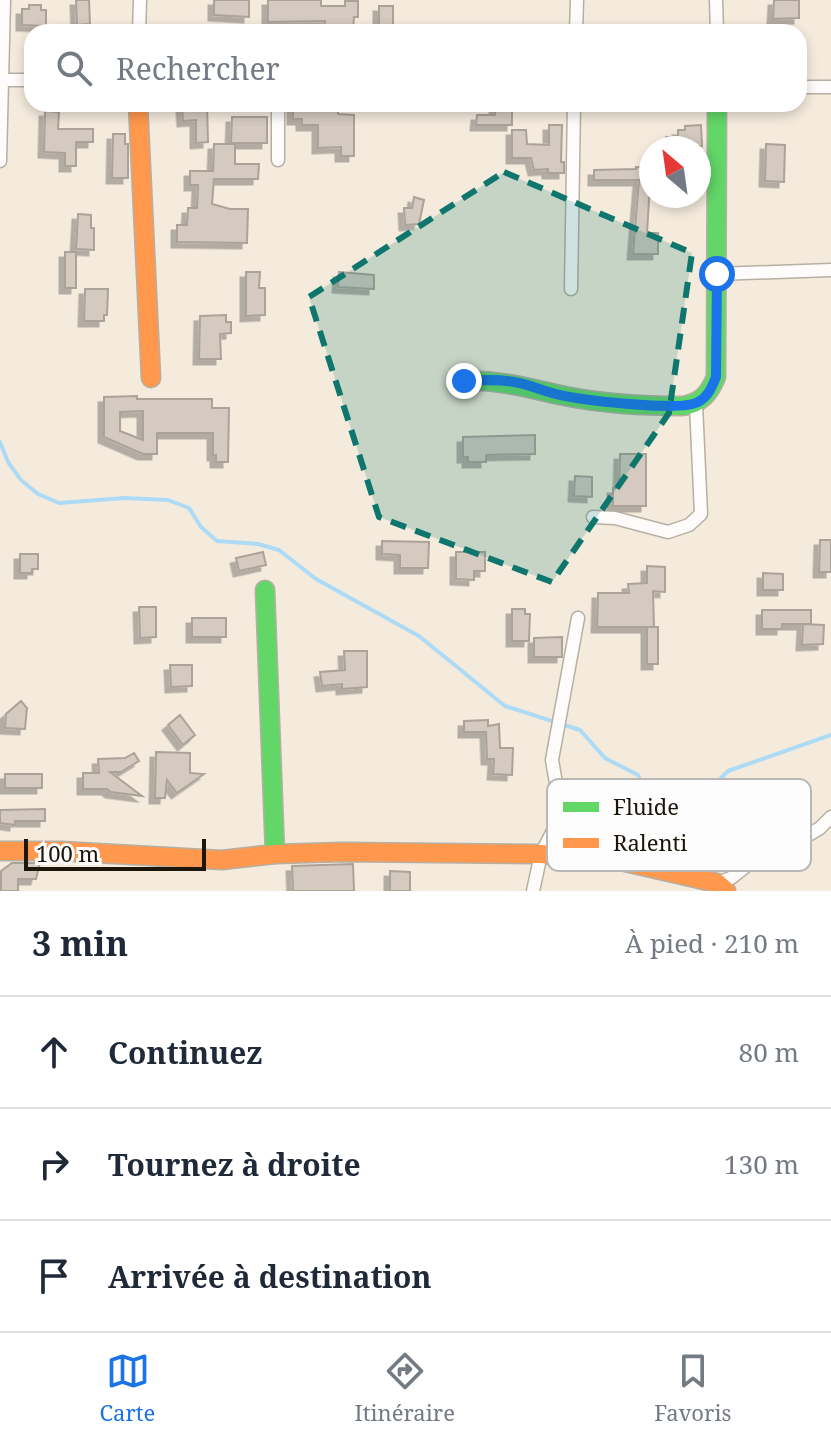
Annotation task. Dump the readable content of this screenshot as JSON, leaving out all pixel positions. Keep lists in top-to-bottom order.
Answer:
{
  "legend": ["Fluide", "Ralenti"],
  "scale_bar": "100 m",
  "north": "top left",
  "page": {
    "search": "Rechercher",
    "scale": "100 m",
    "heading": ["3 min", "À pied · 210 m"],
    "list": [
      ["Continuez", "80 m"],
      ["Tournez à droite", "130 m"],
      "Arrivée à destination"
    ],
    "nav": ["Carte", "Itinéraire", "Favoris"]
  }
}
